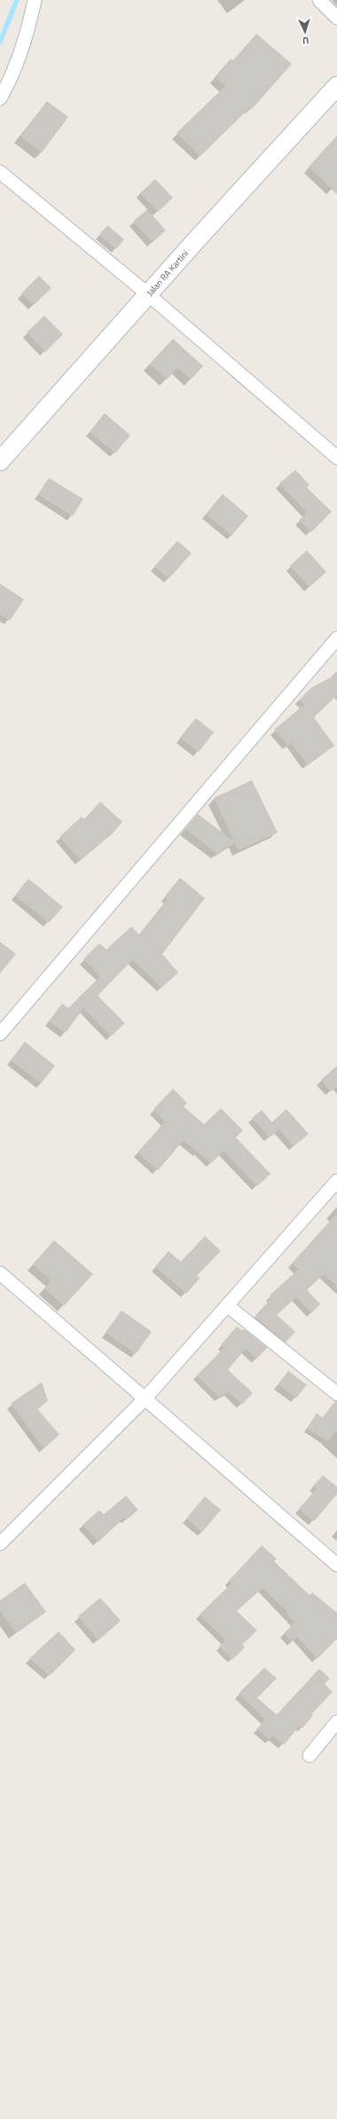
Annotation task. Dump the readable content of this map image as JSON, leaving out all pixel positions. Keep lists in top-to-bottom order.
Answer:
{
  "streets": {
    "main road": ["Jalan RA Kartini"]
  },
  "north": "bottom"
}
